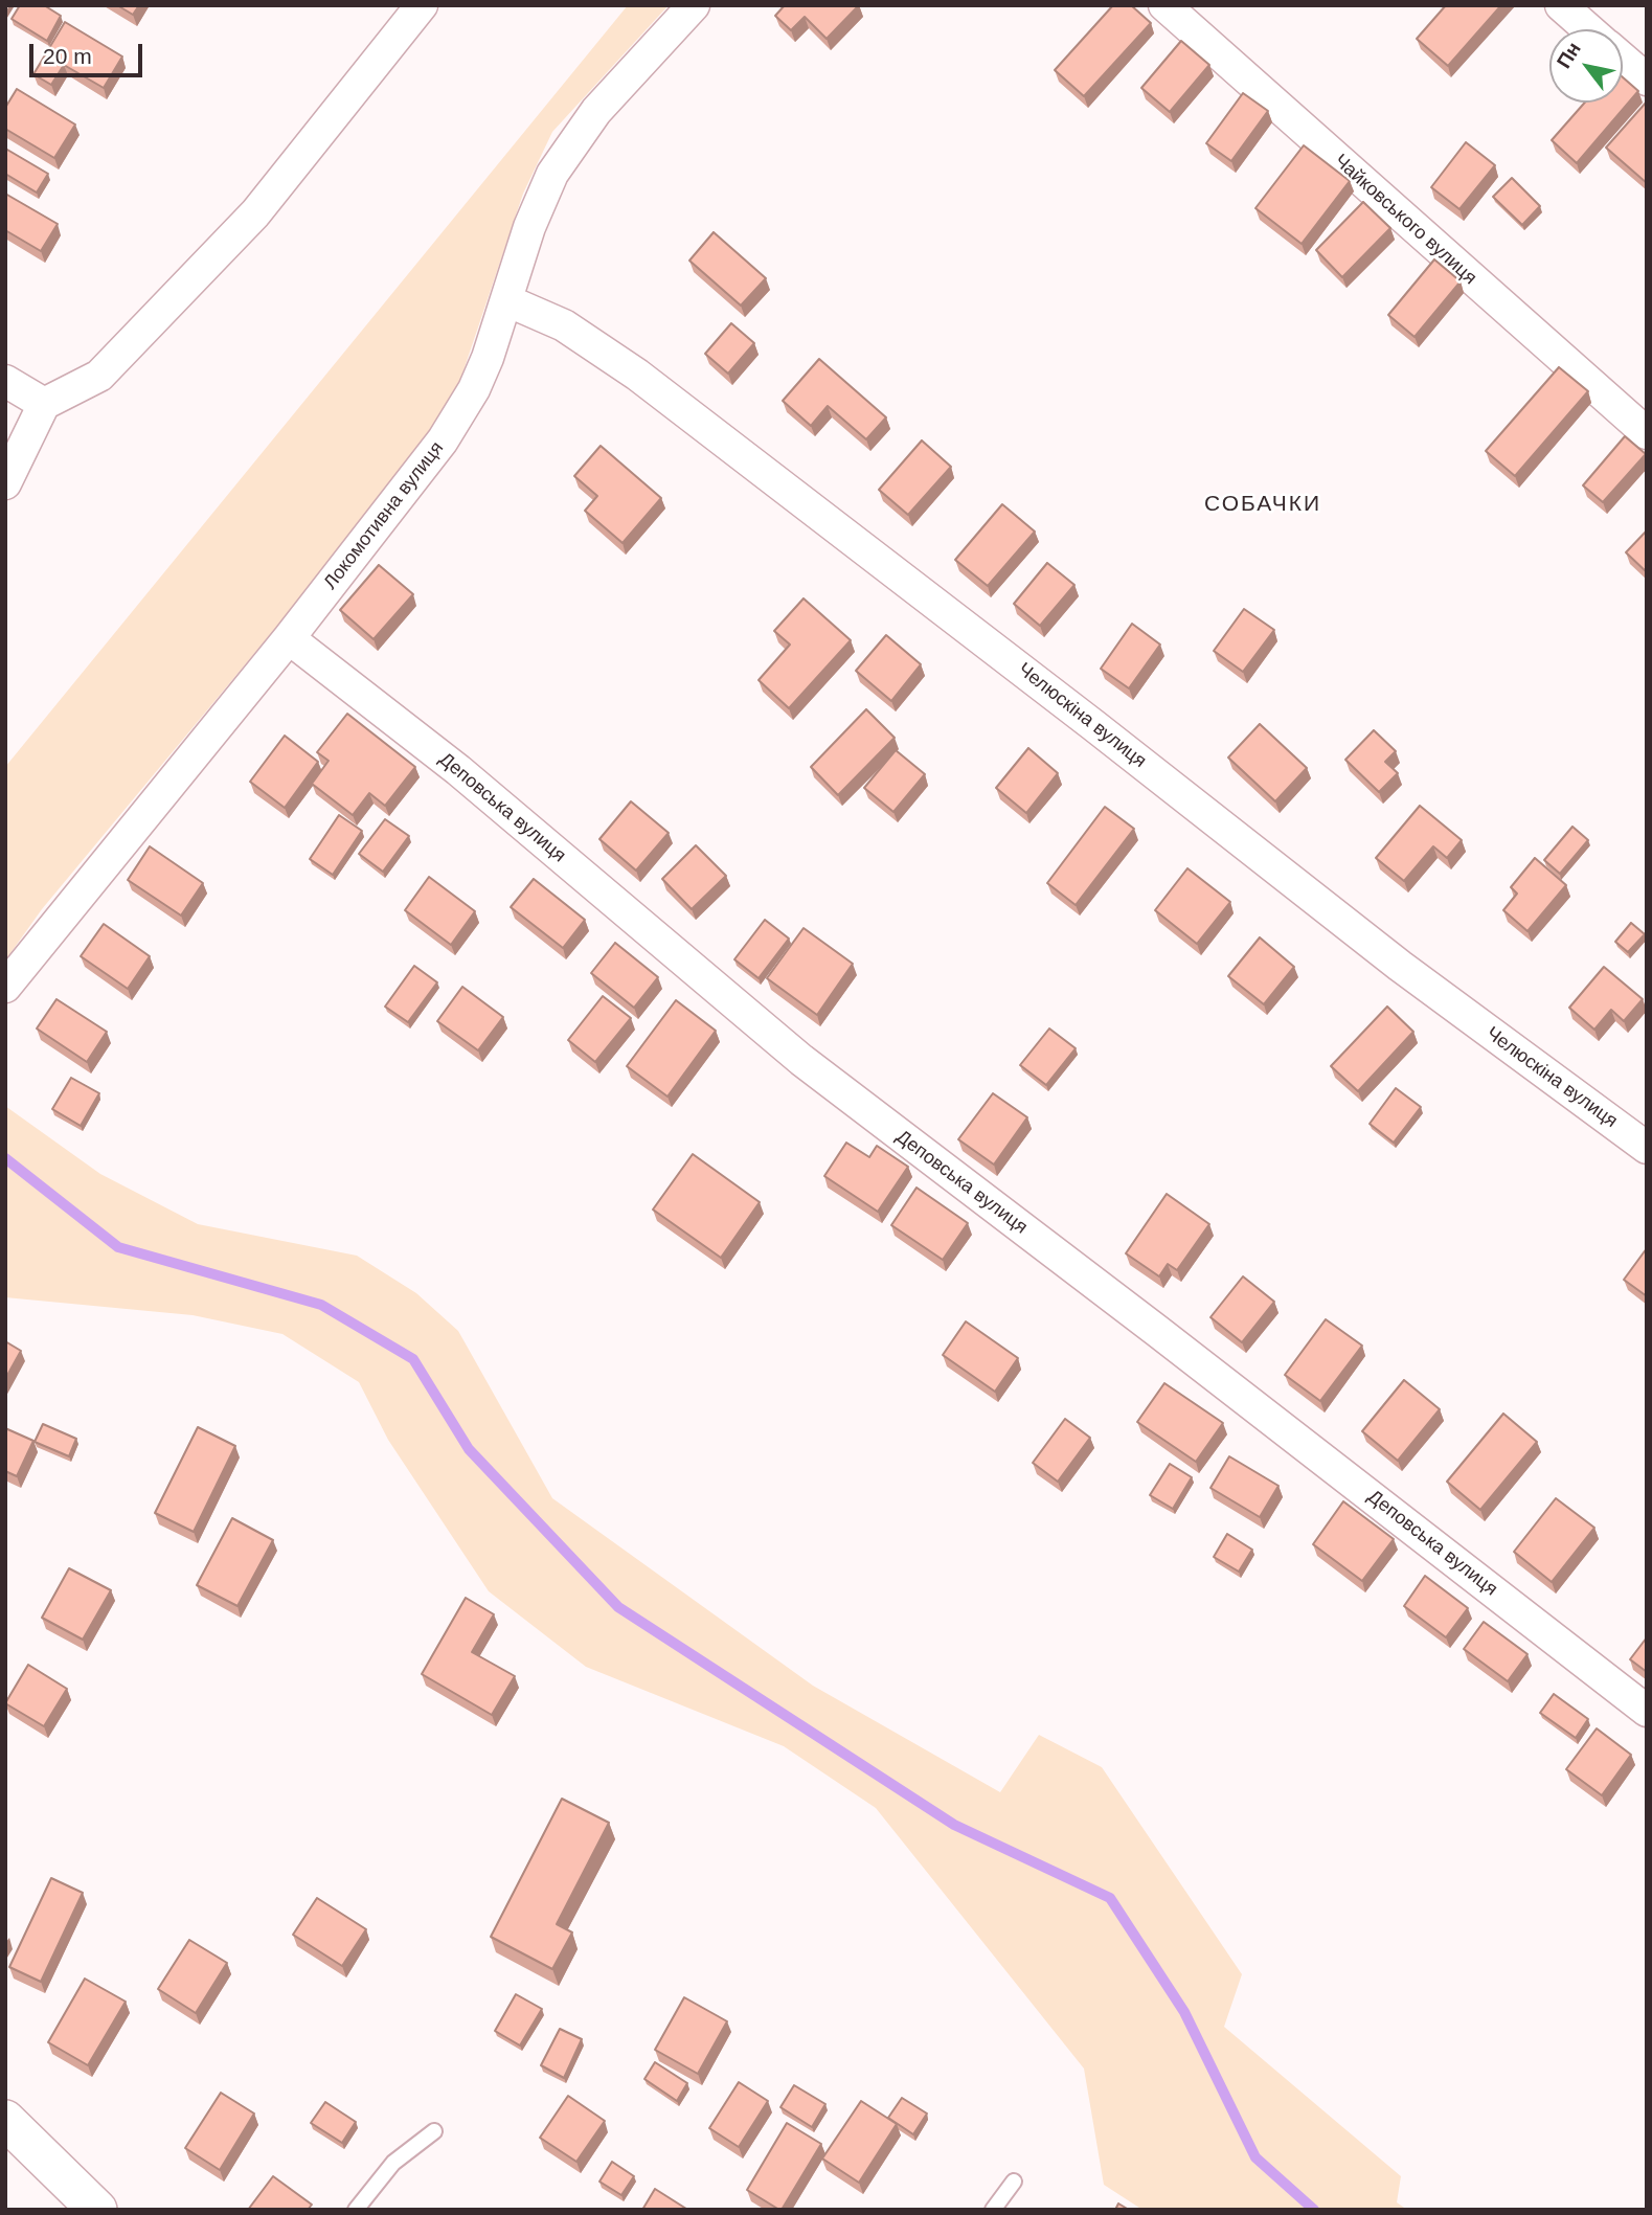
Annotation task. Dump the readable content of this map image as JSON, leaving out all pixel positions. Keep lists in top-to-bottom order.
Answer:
{
  "streets": {
    "street": [
      "Чайковського вулиця",
      "Локомотивна вулиця",
      "Челюскіна вулиця",
      "Деповська вулиця"
    ]
  },
  "crossings": [
    ["Локомотивна вулиця", "Челюскіна вулиця"],
    ["Локомотивна вулиця", "Деповська вулиця"]
  ],
  "districts": ["СОБАЧКИ"],
  "scale_bar": "20 m",
  "north": "top left"
}
